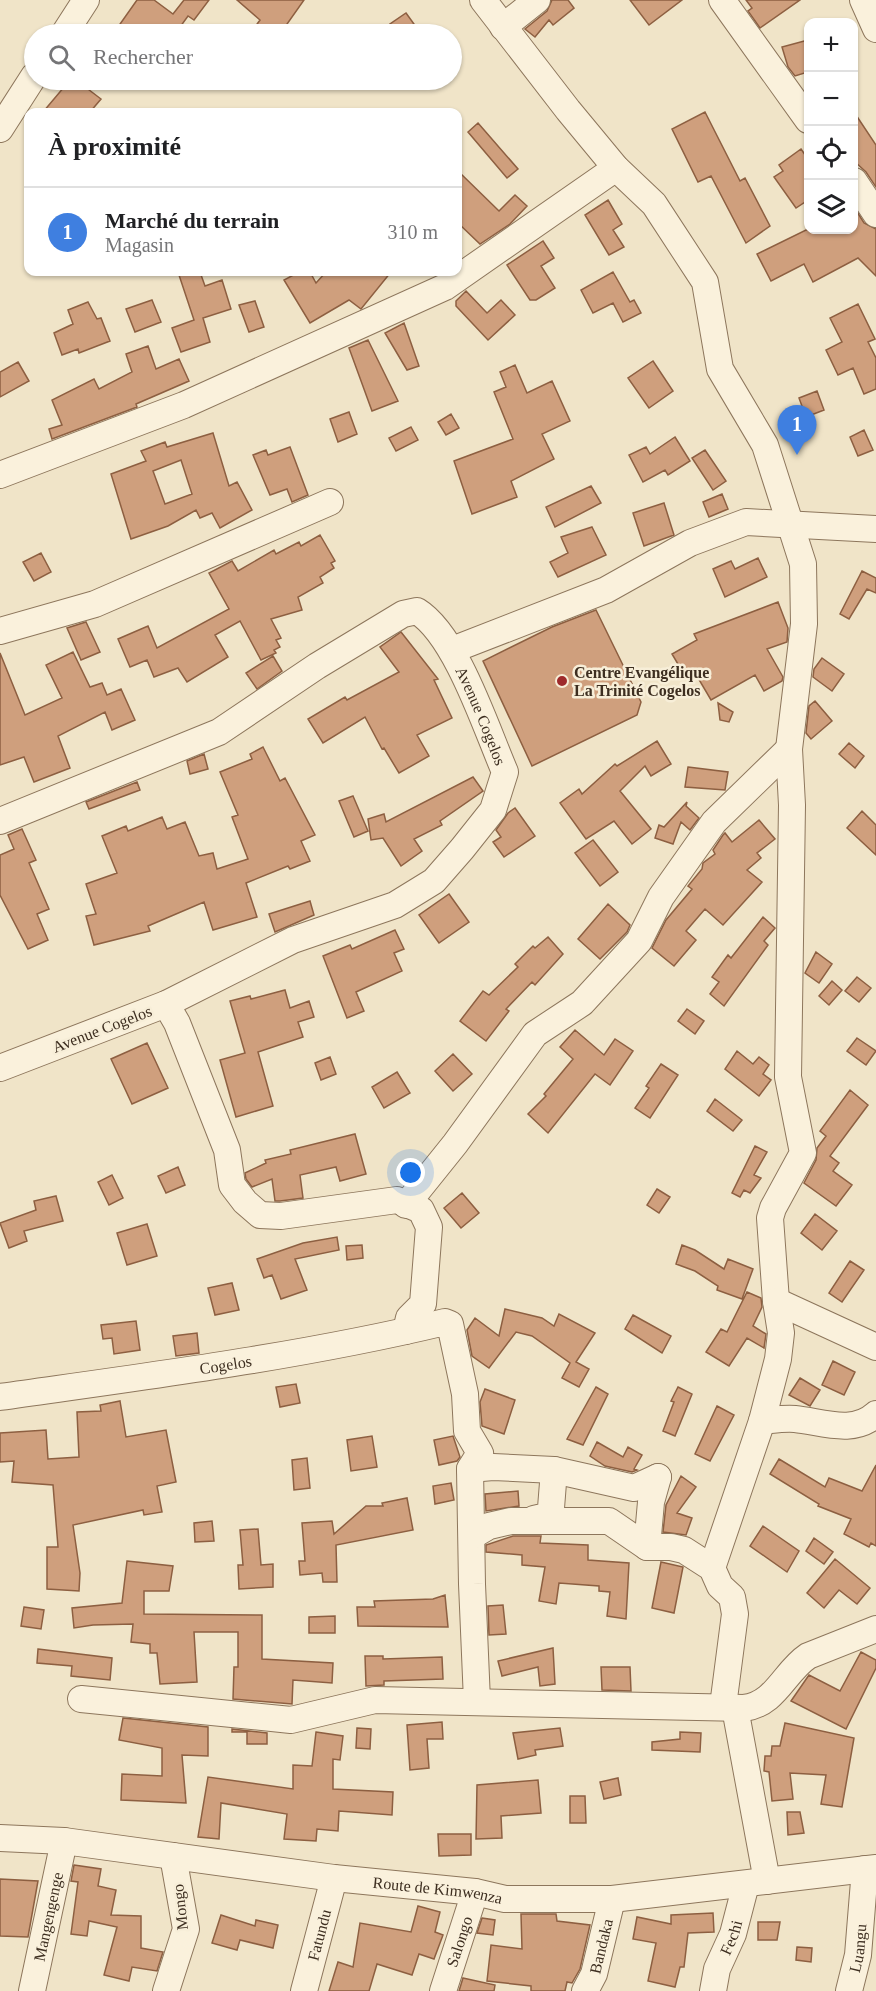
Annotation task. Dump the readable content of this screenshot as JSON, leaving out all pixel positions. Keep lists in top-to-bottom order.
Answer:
{
  "streets": {
    "street": [
      "Avenue Cogelos",
      "Cogelos",
      "Route de Kimwenza",
      "Mongo",
      "Mangengenge",
      "Fatundu",
      "Fechi",
      "Salongo",
      "Bandaka",
      "Luangu"
    ]
  },
  "crossings": [
    ["Route de Kimwenza", "Mongo"],
    ["Route de Kimwenza", "Mangengenge"],
    ["Route de Kimwenza", "Fatundu"],
    ["Route de Kimwenza", "Fechi"],
    ["Route de Kimwenza", "Salongo"],
    ["Route de Kimwenza", "Bandaka"],
    ["Route de Kimwenza", "Luangu"]
  ],
  "places": ["Centre Evangélique La Trinité Cogelos"],
  "page": {
    "map_buttons": ["+", "−"],
    "search": "Rechercher",
    "heading": "À proximité",
    "list": [
      {
        "mark": "1",
        "name": "Marché du terrain",
        "note": "Magasin",
        "value": "310 m"
      }
    ],
    "pins": "1"
  }
}
